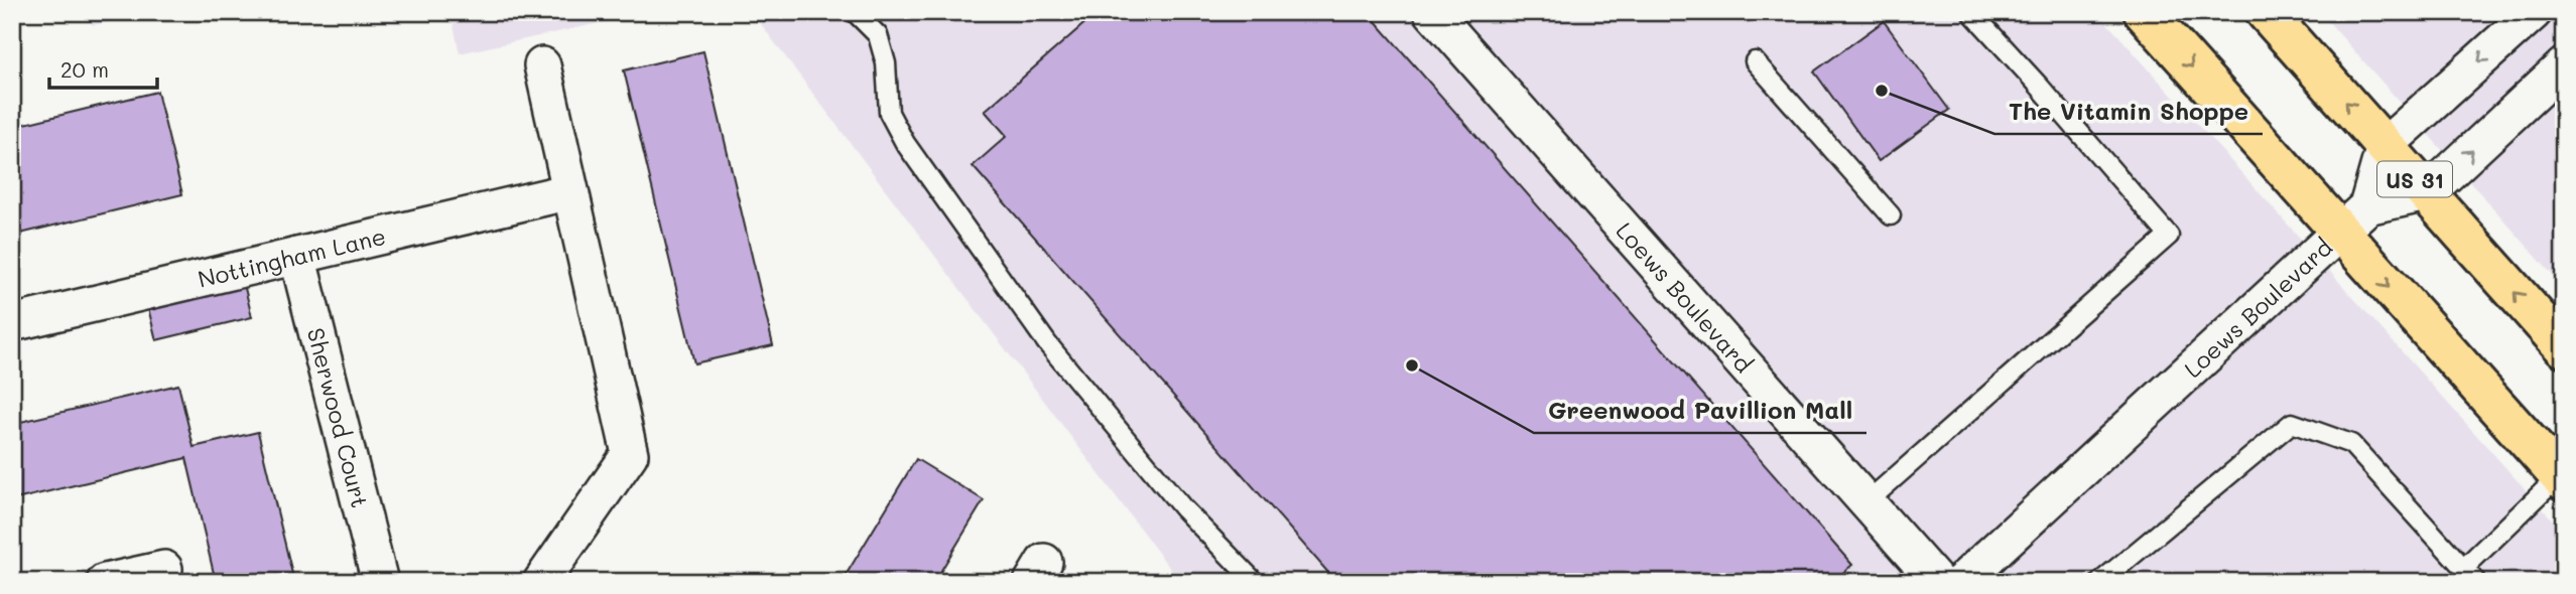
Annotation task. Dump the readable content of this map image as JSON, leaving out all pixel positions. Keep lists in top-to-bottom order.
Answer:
{
  "streets": {
    "main road": ["US 31"],
    "street": ["Nottingham Lane", "Loews Boulevard", "Sherwood Court"]
  },
  "crossings": [
    ["Nottingham Lane", "Sherwood Court"]
  ],
  "places": ["The Vitamin Shoppe", "Greenwood Pavillion Mall"],
  "scale_bar": "20 m"
}
